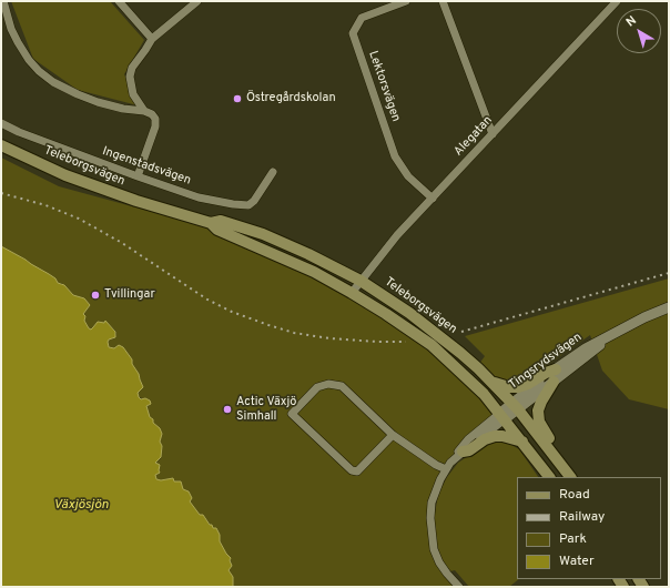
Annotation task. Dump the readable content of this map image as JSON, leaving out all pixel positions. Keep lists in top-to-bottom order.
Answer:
{
  "streets": {
    "main road": ["Teleborgsvägen"],
    "street": [
      "Lektorsvägen",
      "Alegatan",
      "Ingenstadsvägen",
      "Tingsrydsvägen"
    ]
  },
  "crossings": [
    ["Lektorsvägen", "Alegatan"],
    ["Alegatan", "Teleborgsvägen"],
    ["Teleborgsvägen", "Tingsrydsvägen"]
  ],
  "water": ["Växjösjön"],
  "places": ["Östregårdskolan", "Tvillingar", "Actic Växjö Simhall"],
  "legend": [
    "Road",
    "Railway",
    "Park",
    "Water"
  ],
  "north": "top left"
}
